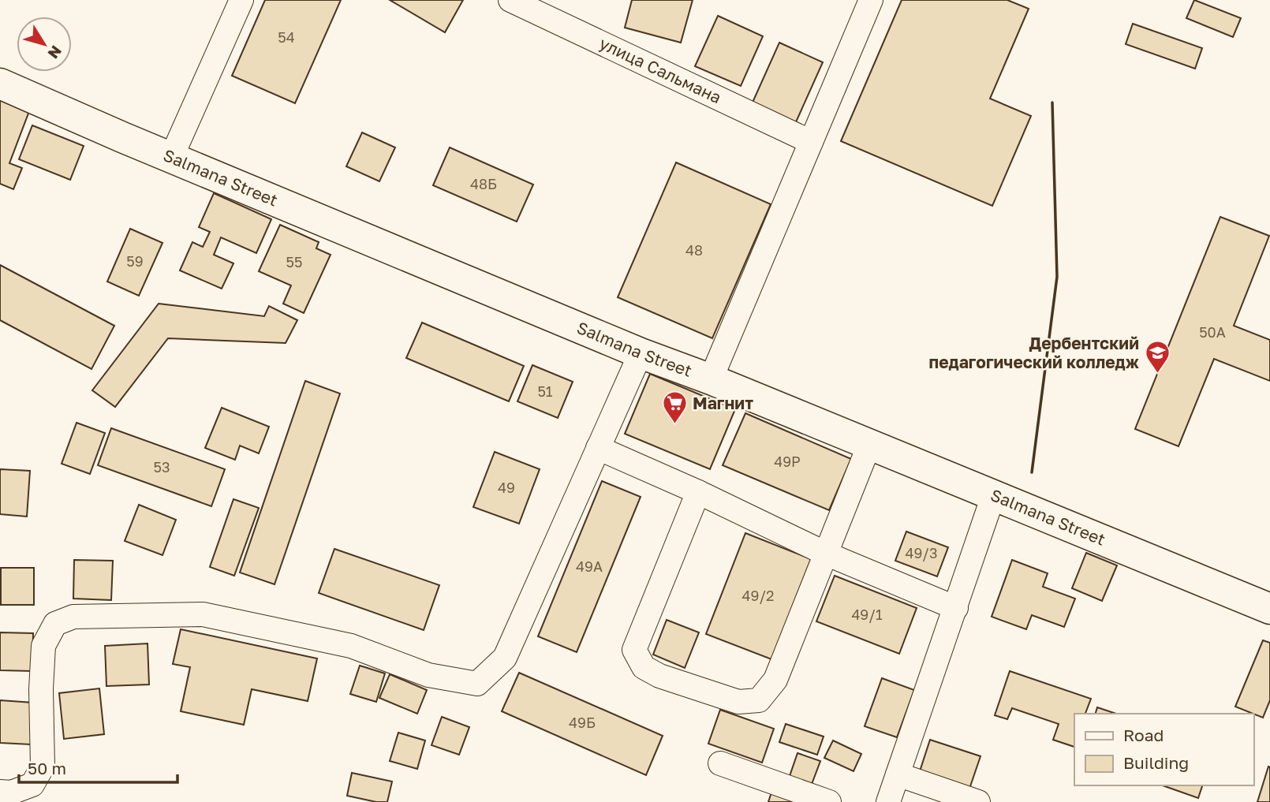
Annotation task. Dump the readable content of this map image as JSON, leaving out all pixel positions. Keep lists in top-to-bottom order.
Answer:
{
  "streets": {
    "main road": ["Salmana Street"],
    "street": ["улица Сальмана"]
  },
  "places": {
    "school or university": ["Дербентский педагогический колледж"],
    "supermarket": ["Магнит"]
  },
  "house_numbers": [
    "54",
    "48Б",
    "48",
    "59",
    "55",
    "50А",
    "51",
    "49Р",
    "53",
    "49",
    "49/3",
    "49А",
    "49/2",
    "49/1",
    "49Б"
  ],
  "legend": ["Road", "Building"],
  "scale_bar": "50 m",
  "north": "bottom right"
}
